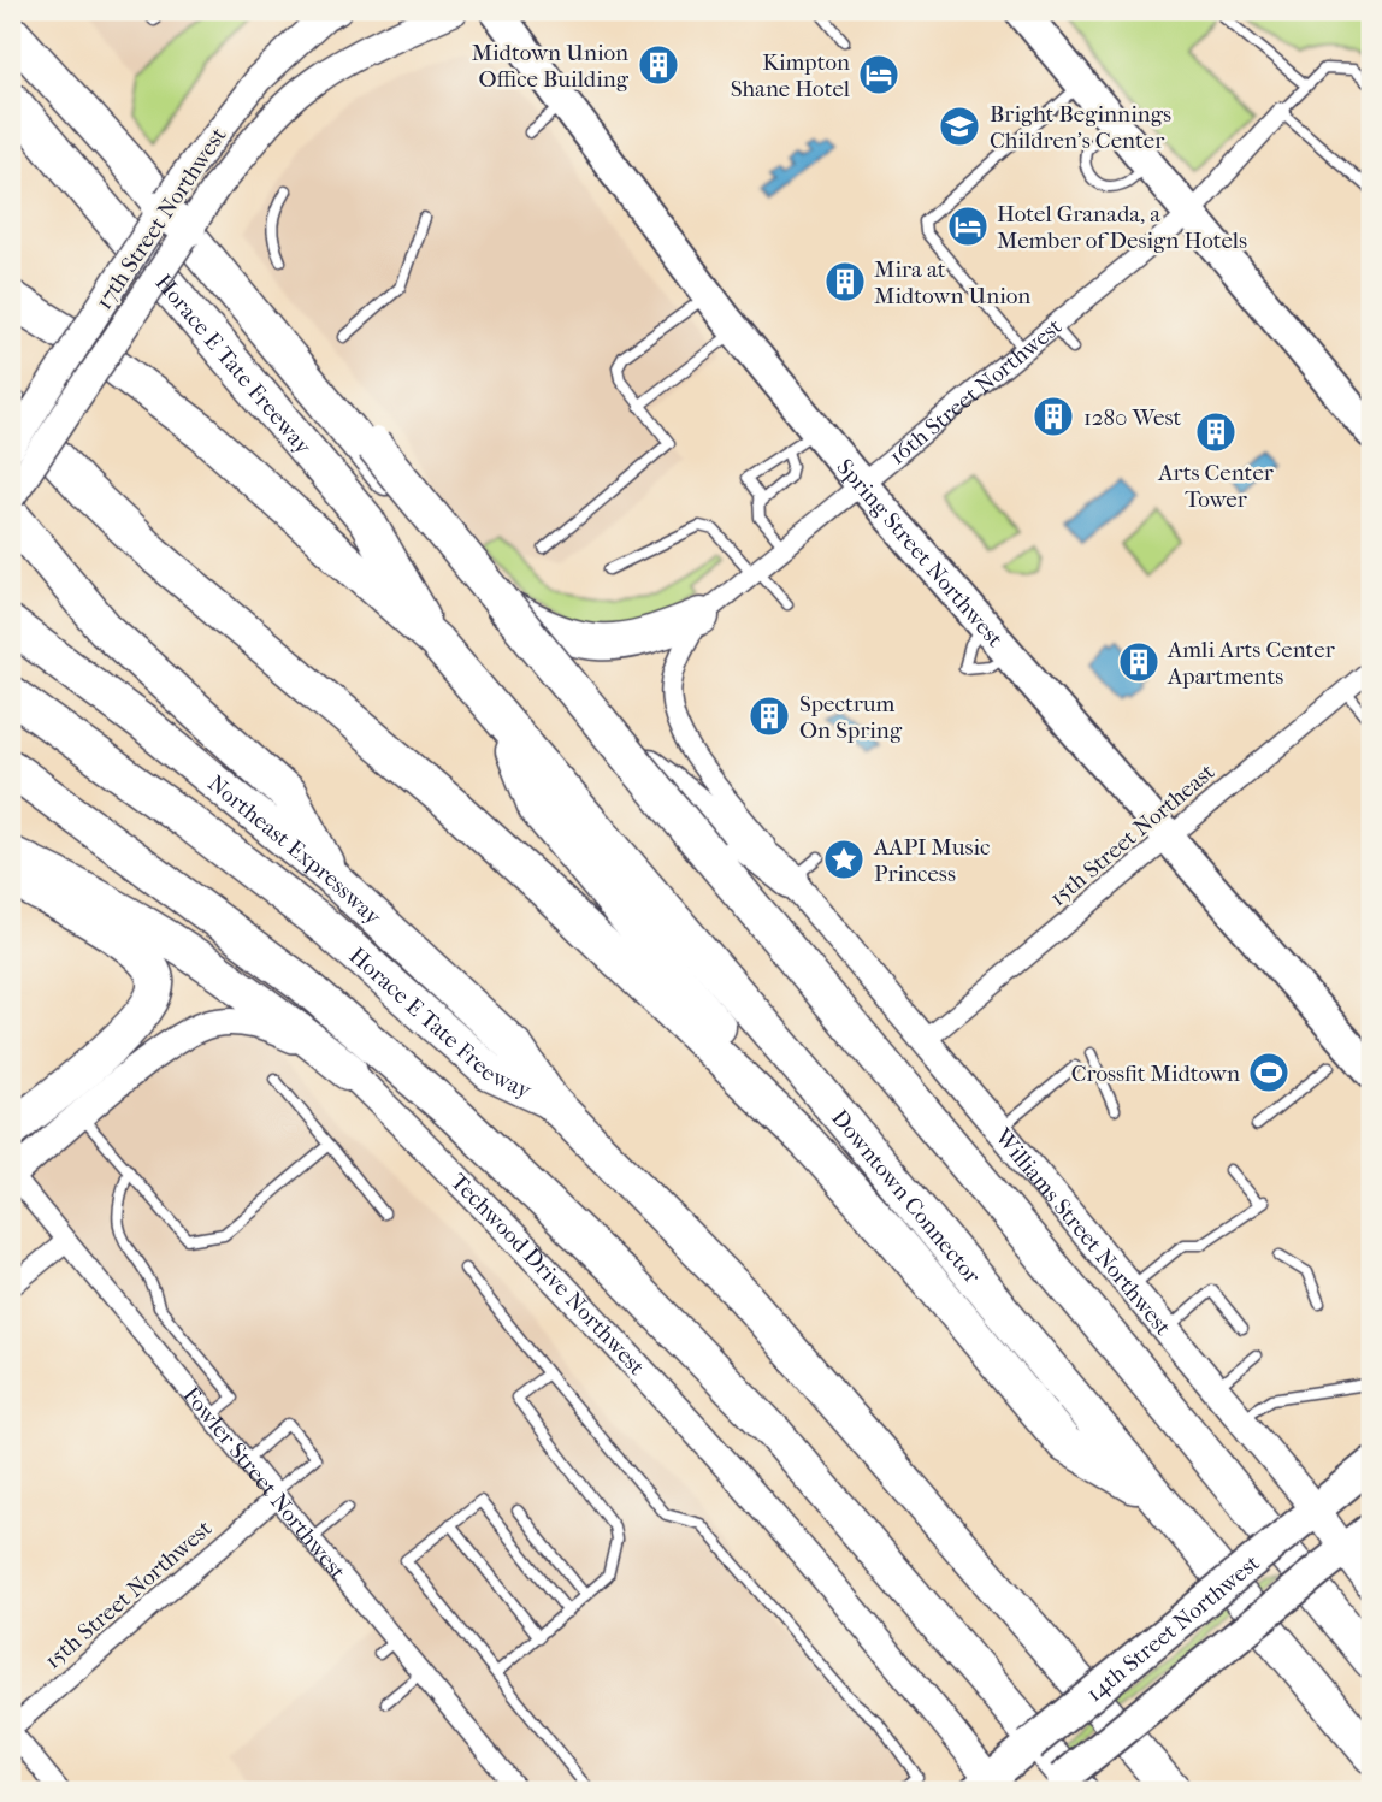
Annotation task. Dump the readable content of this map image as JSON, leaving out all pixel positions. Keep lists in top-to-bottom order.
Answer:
{
  "streets": {
    "highway": ["Horace E Tate Freeway", "Northeast Expressway", "Downtown Connector"],
    "main road": ["Spring Street Northwest", "14th Street Northwest"],
    "street": [
      "17th Street Northwest",
      "16th Street Northwest",
      "15th Street Northeast",
      "Williams Street Northwest",
      "Techwood Drive Northwest",
      "Fowler Street Northwest",
      "15th Street Northwest"
    ]
  },
  "crossings": [
    ["Horace E Tate Freeway", "Northeast Expressway"],
    ["Horace E Tate Freeway", "Downtown Connector"],
    ["16th Street Northwest", "Spring Street Northwest"],
    ["16th Street Northwest", "Williams Street Northwest"],
    ["Spring Street Northwest", "15th Street Northeast"],
    ["15th Street Northeast", "Williams Street Northwest"],
    ["Williams Street Northwest", "14th Street Northwest"],
    ["Techwood Drive Northwest", "Fowler Street Northwest"],
    ["Techwood Drive Northwest", "14th Street Northwest"],
    ["Fowler Street Northwest", "15th Street Northwest"]
  ],
  "places": {
    "building": [
      "Midtown Union Office Building",
      "Mira at Midtown Union",
      "1280 West",
      "Arts Center Tower",
      "Amli Arts Center Apartments",
      "Spectrum On Spring"
    ],
    "hotel": ["Kimpton Shane Hotel", "Hotel Granada, a Member of Design Hotels"],
    "school or university": ["Bright Beginnings Children's Center"],
    "place": ["AAPI Music Princess"],
    "sports": ["Crossfit Midtown"]
  }
}
